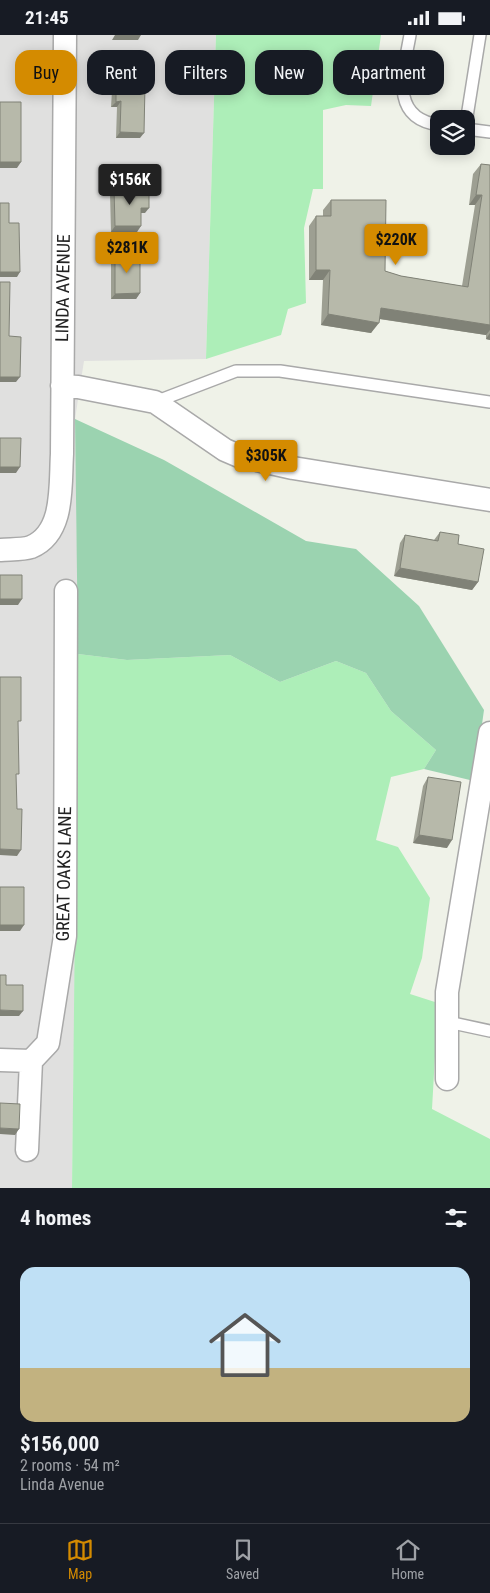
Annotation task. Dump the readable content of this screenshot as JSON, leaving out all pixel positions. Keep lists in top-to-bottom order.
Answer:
{
  "streets": {
    "street": ["LINDA AVENUE", "GREAT OAKS LANE"]
  },
  "page": {
    "status": "21:45",
    "chip": [
      "Buy",
      "Rent",
      "Filters",
      "New",
      "Apartment"
    ],
    "price": [
      "$156K",
      "$220K",
      "$281K",
      "$305K"
    ],
    "heading": "4 homes",
    "list": [
      {
        "name": "$156,000",
        "note": "2 rooms · 54 m² · Linda Avenue"
      }
    ],
    "tabs": ["Map", "Saved", "Home"]
  }
}
